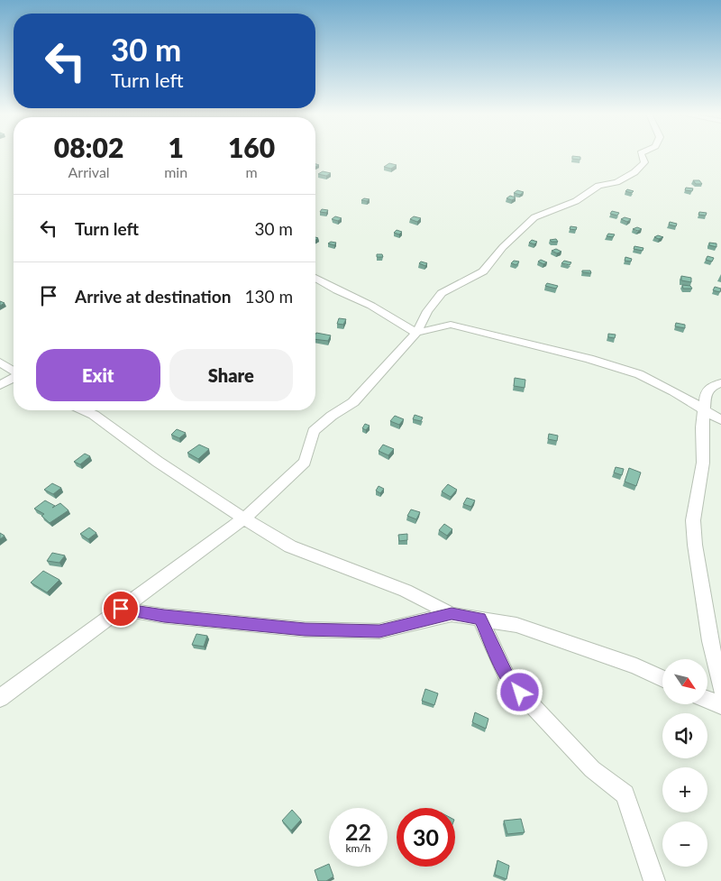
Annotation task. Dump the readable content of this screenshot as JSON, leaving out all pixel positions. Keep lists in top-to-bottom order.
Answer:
{
  "north": "bottom right",
  "page": {
    "turn": ["30 m", "Turn left"],
    "eta": [
      "08:02",
      "Arrival",
      "1",
      "min",
      "160",
      "m"
    ],
    "list": [
      {
        "name": "Turn left",
        "value": "30 m"
      },
      {
        "name": "Arrive at destination",
        "value": "130 m"
      }
    ],
    "buttons": ["Exit", "Share"],
    "map_buttons": ["+", "−"],
    "speed": "22 km/h",
    "limit": "30"
  }
}
